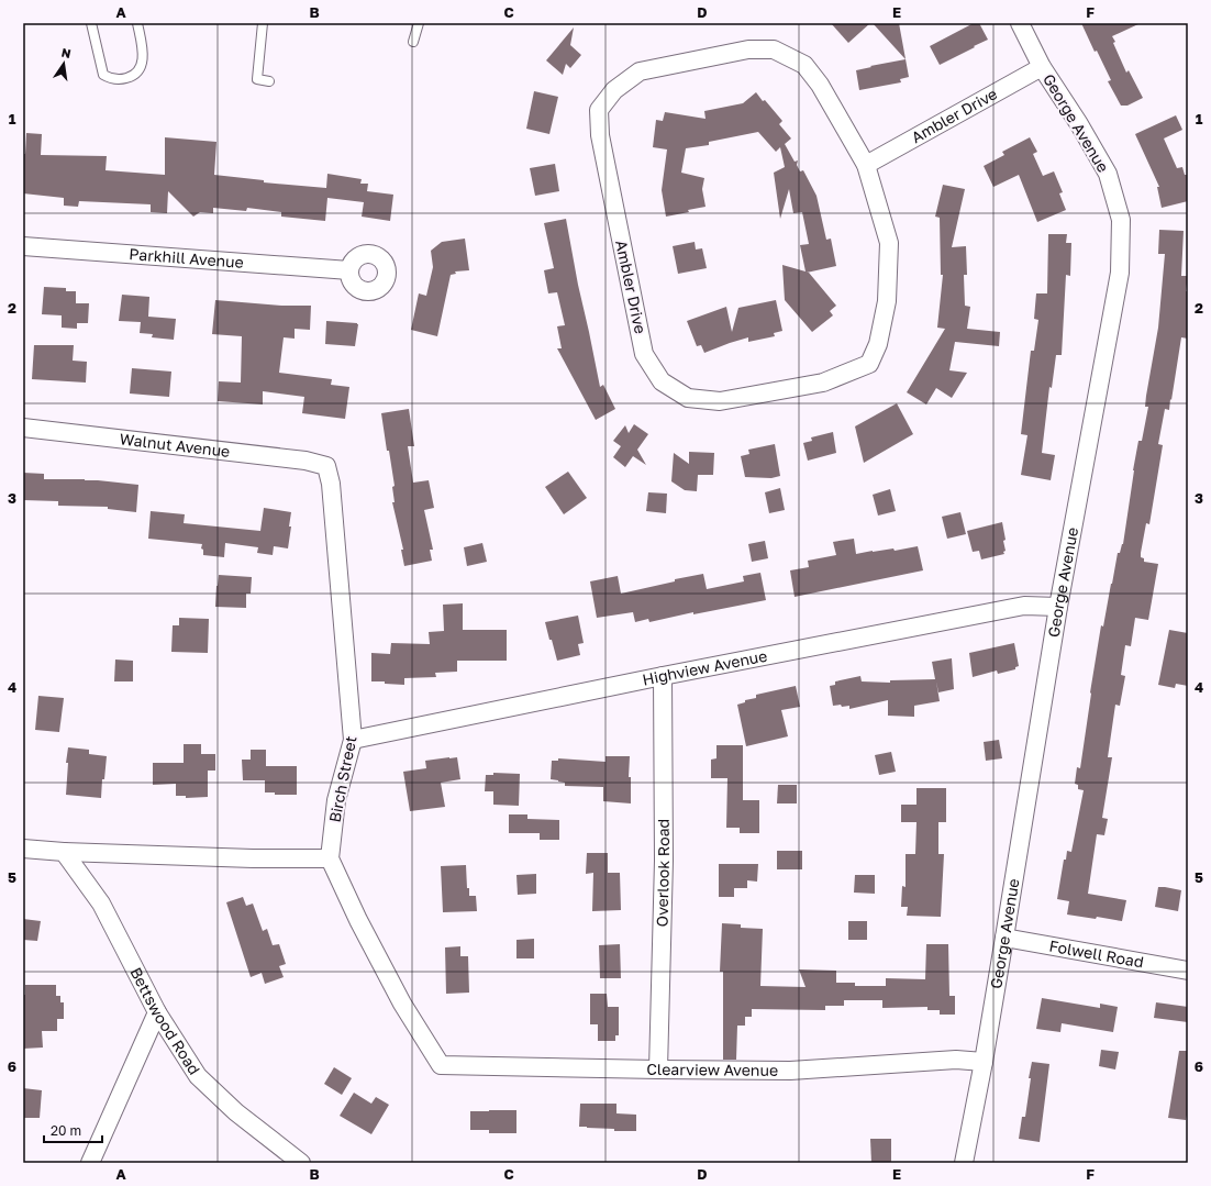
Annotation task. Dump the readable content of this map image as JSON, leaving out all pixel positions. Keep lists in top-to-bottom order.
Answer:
{
  "streets": {
    "street": [
      "Ambler Drive",
      "George Avenue",
      "Parkhill Avenue",
      "Walnut Avenue",
      "Highview Avenue",
      "Birch Street",
      "Overlook Road",
      "Folwell Road",
      "Bettswood Road",
      "Clearview Avenue"
    ]
  },
  "crossings": [
    ["Ambler Drive", "George Avenue"],
    ["George Avenue", "Highview Avenue"],
    ["George Avenue", "Folwell Road"],
    ["George Avenue", "Clearview Avenue"],
    ["Walnut Avenue", "Birch Street"],
    ["Highview Avenue", "Birch Street"],
    ["Highview Avenue", "Overlook Road"],
    ["Birch Street", "Clearview Avenue"],
    ["Overlook Road", "Clearview Avenue"]
  ],
  "scale_bar": "20 m",
  "north": "top",
  "grid": {
    "columns": [
      "A",
      "B",
      "C",
      "D",
      "E",
      "F"
    ],
    "rows": [
      "1",
      "2",
      "3",
      "4",
      "5",
      "6"
    ]
  }
}
